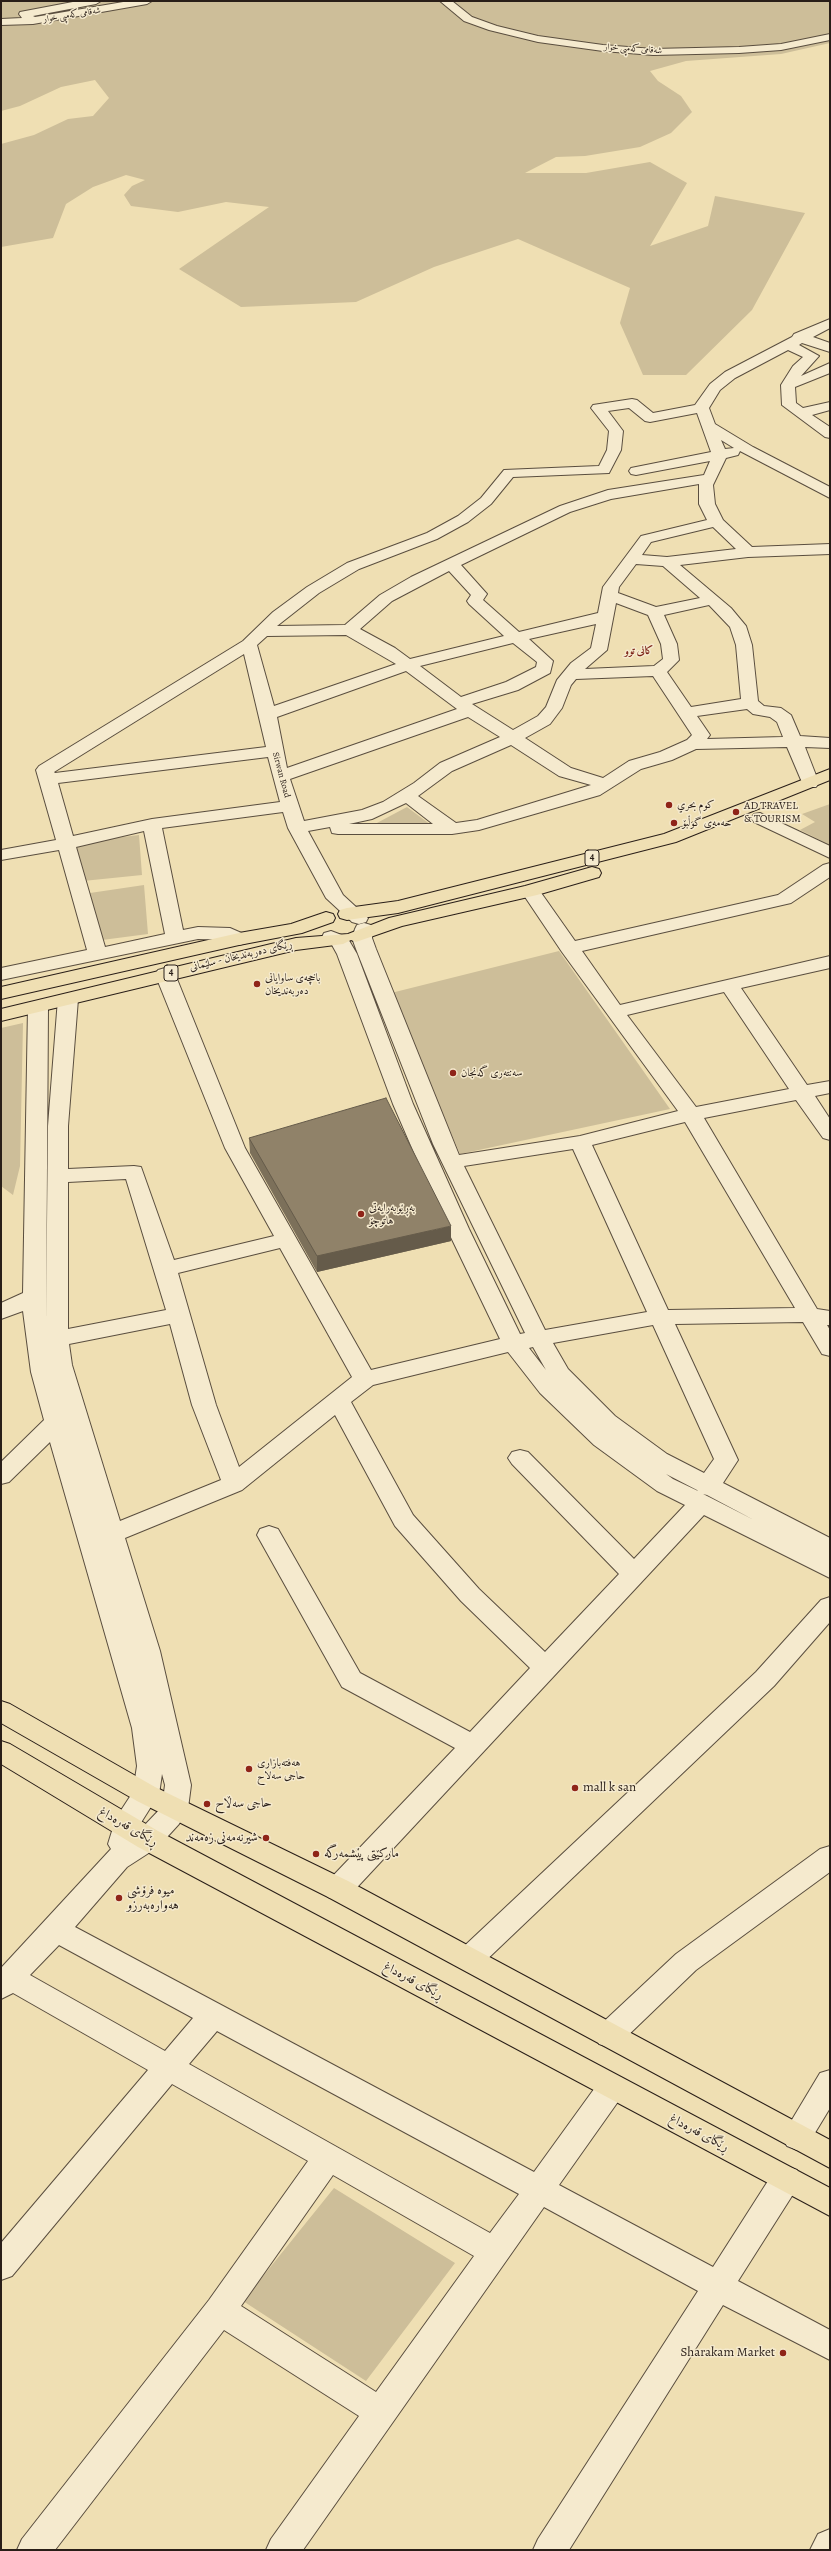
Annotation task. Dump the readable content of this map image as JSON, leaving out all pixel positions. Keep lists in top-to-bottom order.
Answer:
{
  "streets": {
    "main road": ["4", "ڕێگای دەربەندیخان - سلێمانی", "ڕێگای قەرەداغ"],
    "street": ["شەقامی کەمپی خوار", "Sirwan Road"]
  },
  "crossings": [
    ["Sirwan Road", "4"],
    ["Sirwan Road", "ڕێگای دەربەندیخان - سلێمانی"],
    ["4", "ڕێگای دەربەندیخان - سلێمانی"]
  ],
  "districts": ["کانی توو"],
  "places": [
    "کوم بحري",
    "AD TRAVEL & TOURISM",
    "حەمەی گوڵبۆ",
    "باخچەی ساوایانی دەربەندیخان",
    "سەنتەری گەنجان",
    "بەڕێوبەرایەتی هاتوچۆ",
    "هەفتەبازاری حاجی سەلاح",
    "mall k san",
    "حاجی سەڵاح",
    "شیرنەمەنی زەمەند",
    "مارکێتی پێشمەرگە",
    "میوە فرۆشی هەوارەبەرزو",
    "Sharakam Market"
  ]
}
